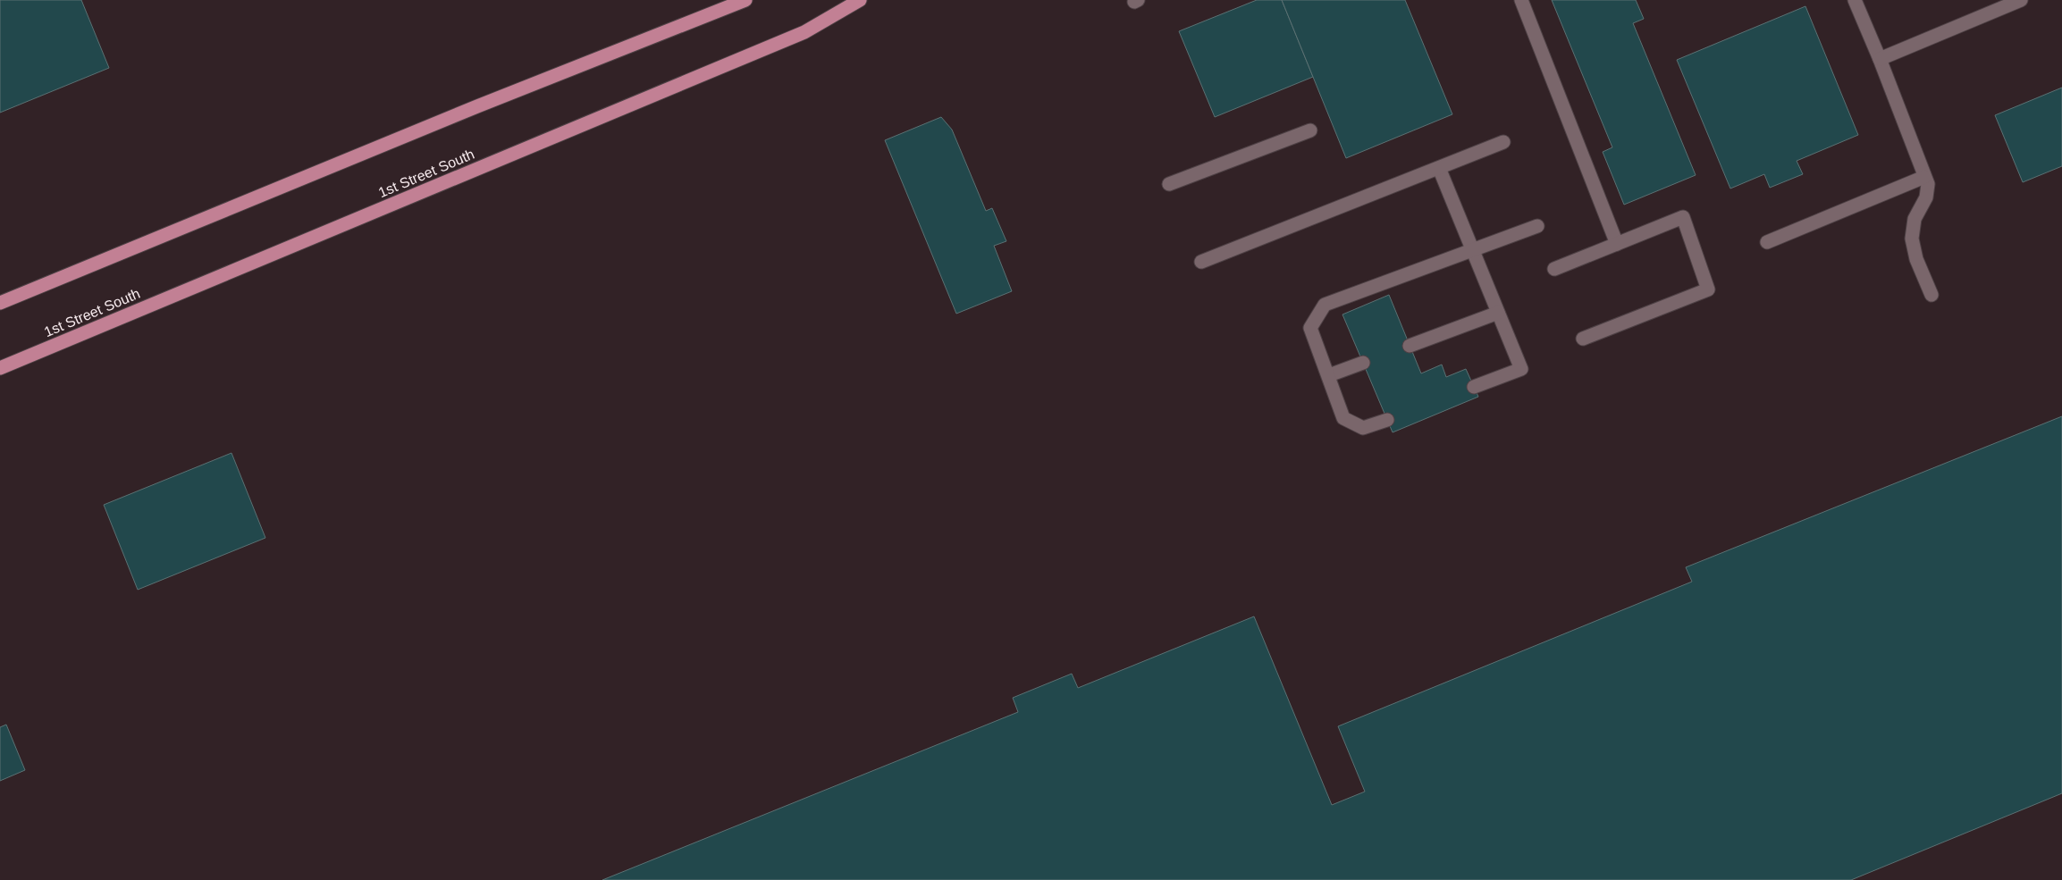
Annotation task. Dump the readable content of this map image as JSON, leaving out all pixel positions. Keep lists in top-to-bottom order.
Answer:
{
  "streets": {
    "main road": ["1st Street South"]
  }
}
